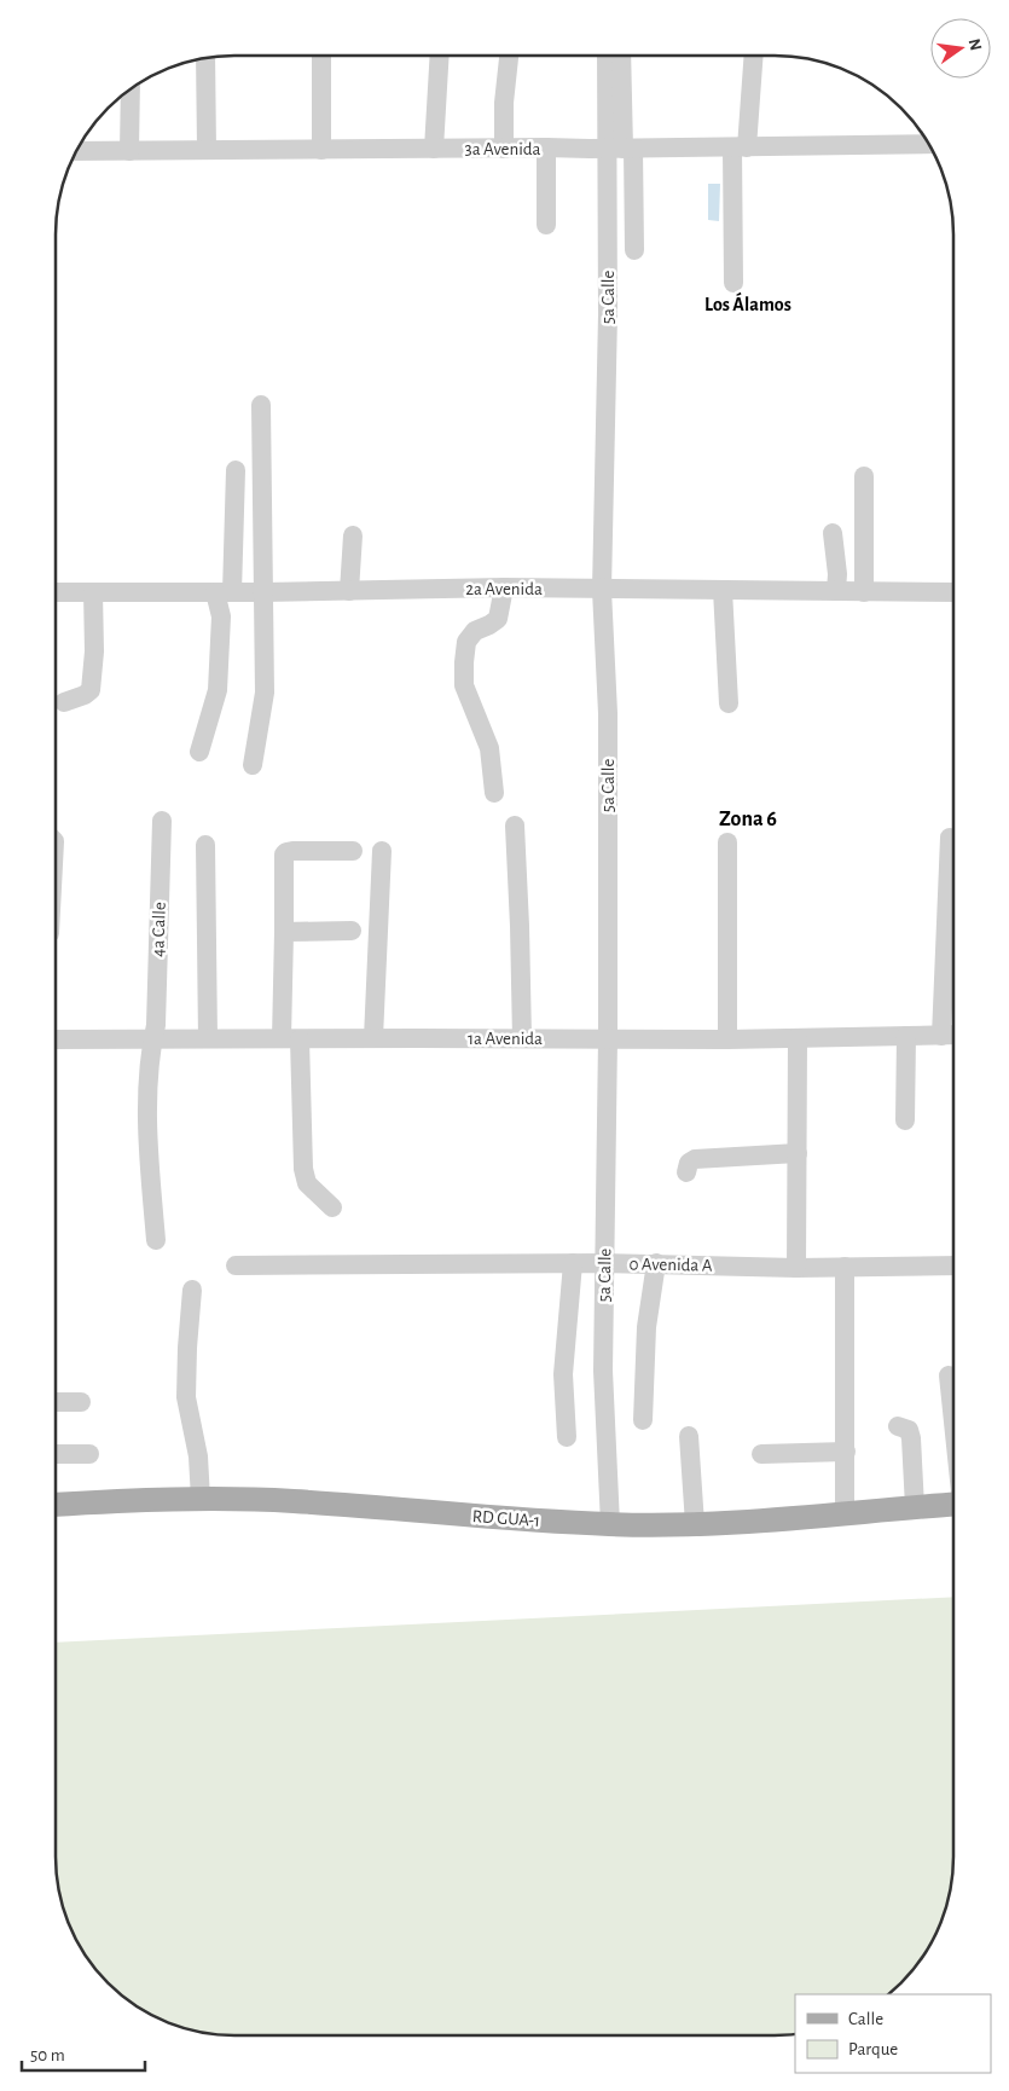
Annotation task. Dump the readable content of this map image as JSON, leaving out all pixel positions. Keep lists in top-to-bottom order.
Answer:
{
  "streets": {
    "main road": ["RD GUA-1"],
    "street": [
      "3a Avenida",
      "5a Calle",
      "2a Avenida",
      "4a Calle",
      "1a Avenida",
      "0 Avenida A"
    ]
  },
  "crossings": [
    ["3a Avenida", "5a Calle"],
    ["5a Calle", "2a Avenida"],
    ["5a Calle", "1a Avenida"],
    ["5a Calle", "0 Avenida A"],
    ["5a Calle", "RD GUA-1"],
    ["4a Calle", "1a Avenida"]
  ],
  "districts": ["Los Álamos", "Zona 6"],
  "legend": ["Calle", "Parque"],
  "scale_bar": "50 m",
  "north": "right"
}
